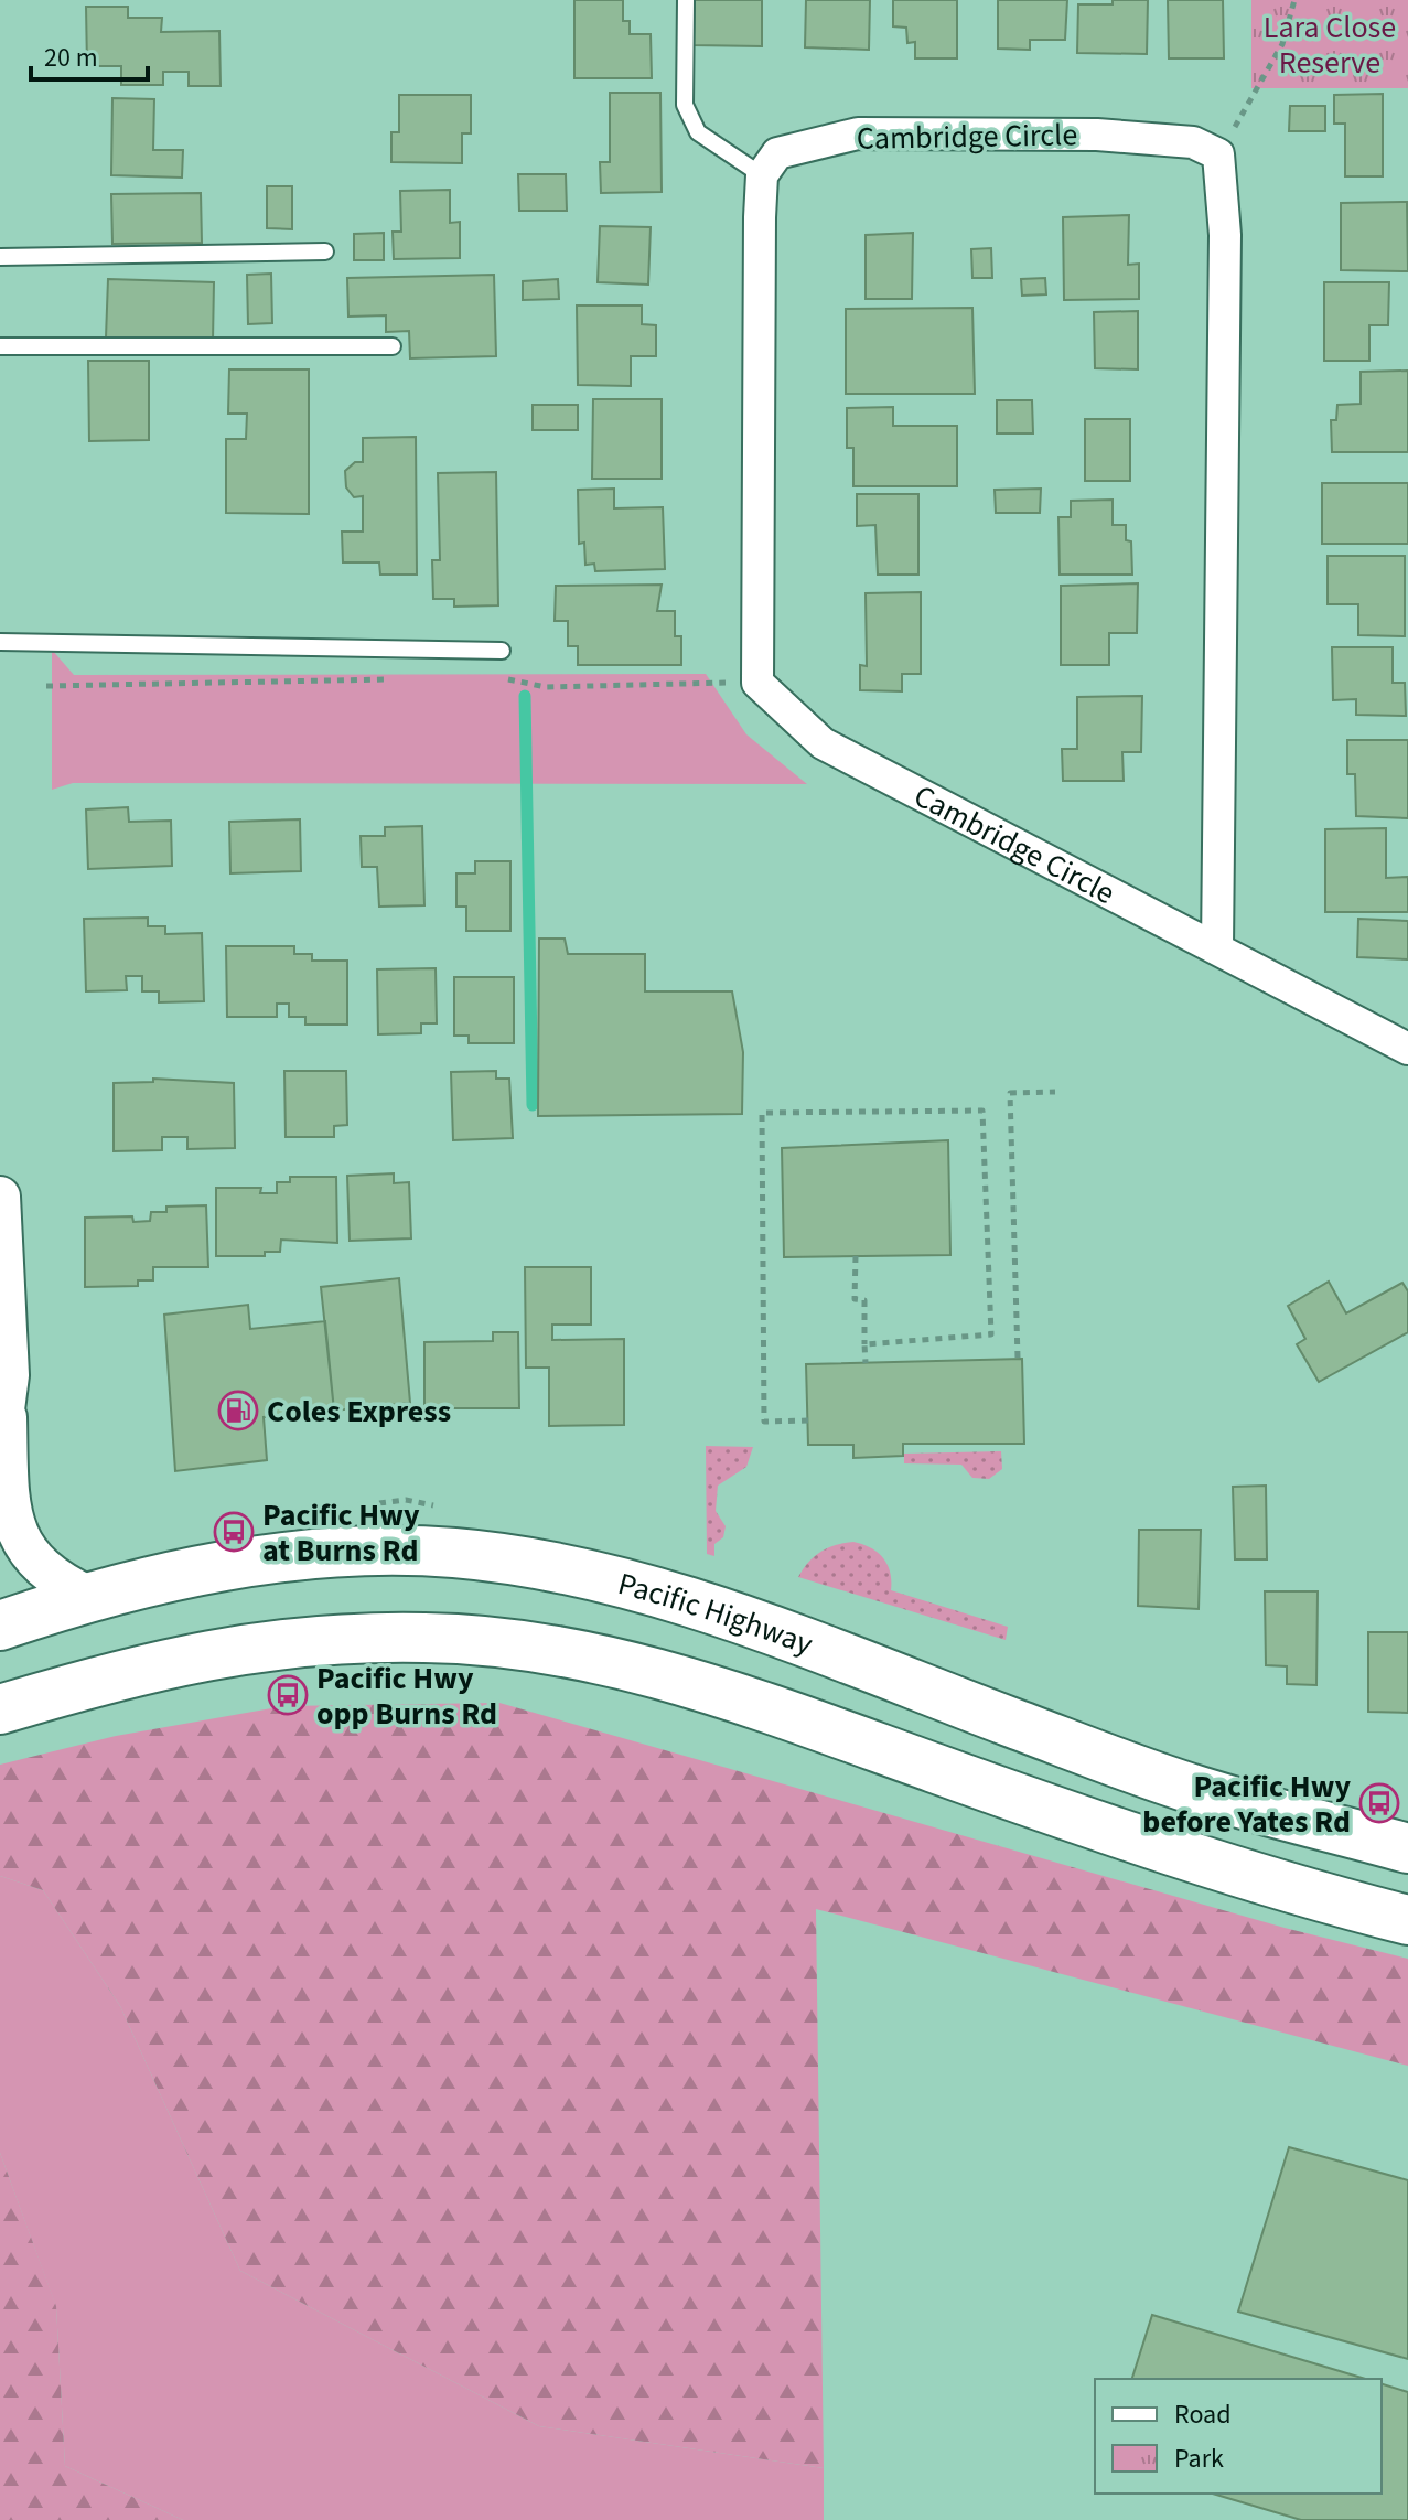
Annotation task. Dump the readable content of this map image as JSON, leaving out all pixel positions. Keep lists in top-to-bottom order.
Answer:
{
  "streets": {
    "main road": ["Pacific Highway"],
    "street": ["Cambridge Circle"]
  },
  "parks": ["Lara Close Reserve"],
  "places": {
    "fuel station": ["Coles Express"],
    "bus stop": ["Pacific Hwy at Burns Rd", "Pacific Hwy opp Burns Rd", "Pacific Hwy before Yates Rd"]
  },
  "legend": ["Road", "Park"],
  "scale_bar": "20 m"
}
